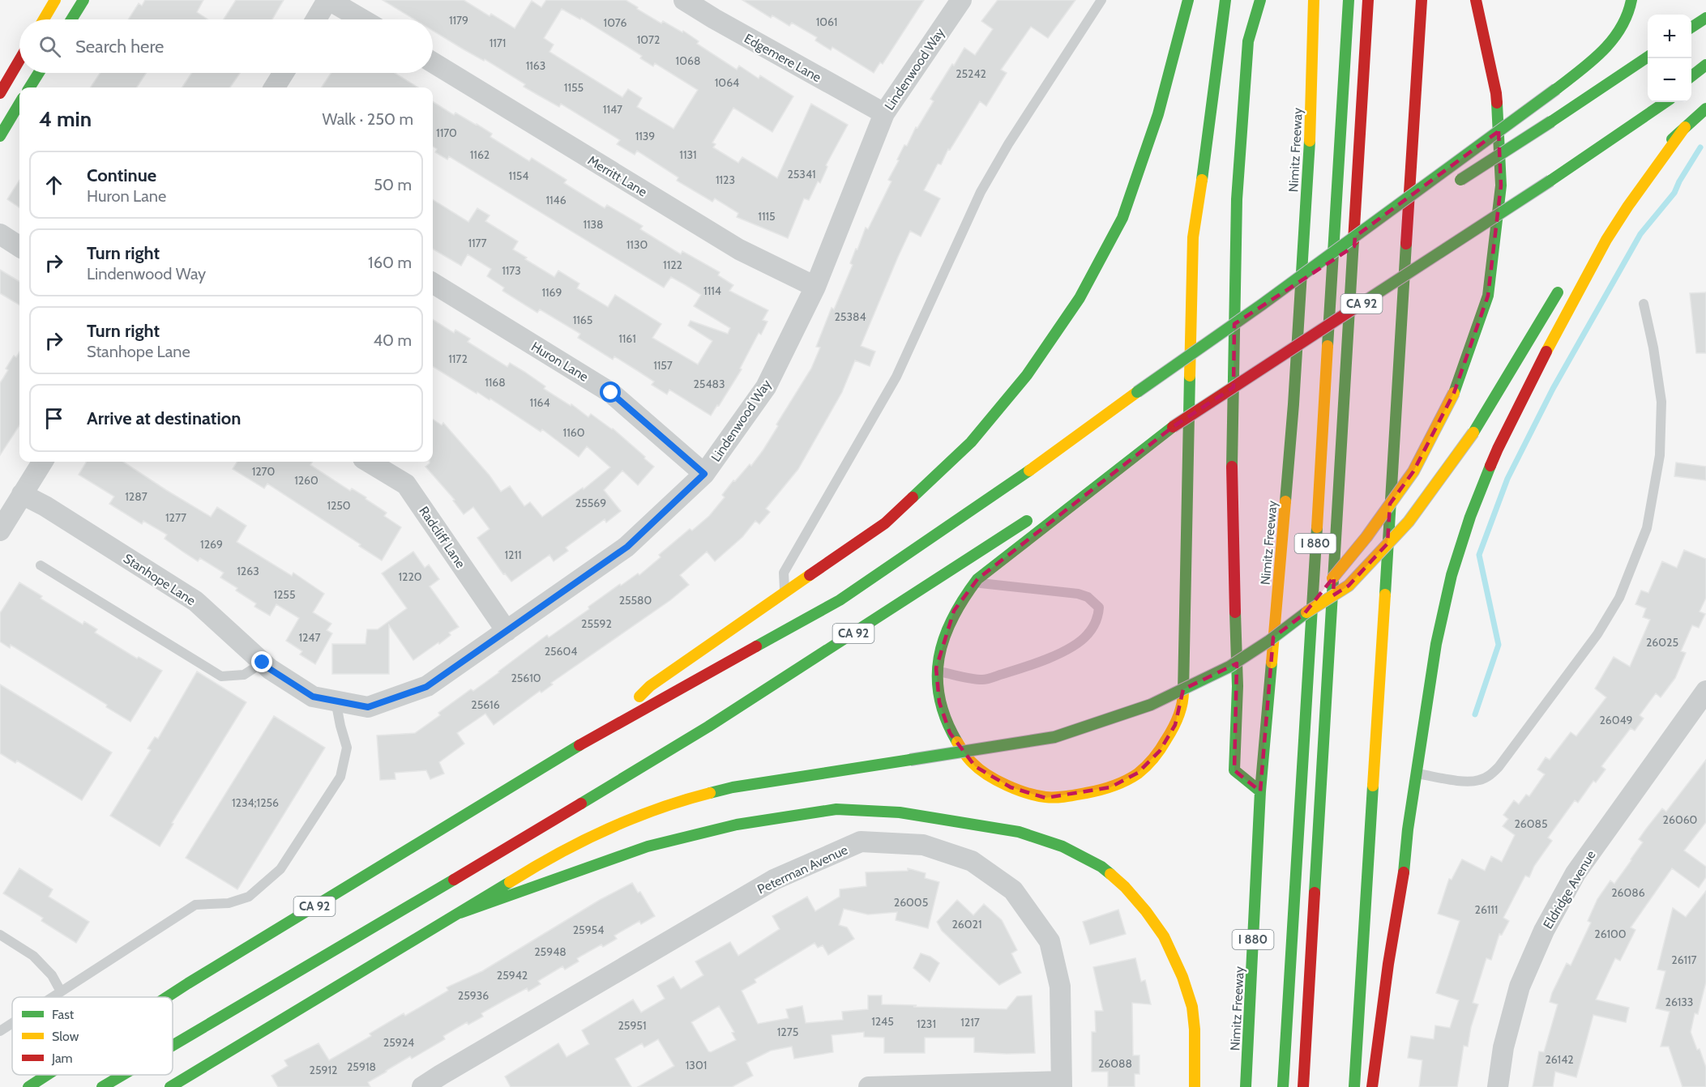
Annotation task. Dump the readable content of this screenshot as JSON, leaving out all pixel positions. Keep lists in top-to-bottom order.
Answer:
{
  "streets": {
    "main road": ["Nimitz Freeway", "CA 92", "I 880"],
    "street": [
      "Edgemere Lane",
      "Lindenwood Way",
      "Merritt Lane",
      "Huron Lane",
      "Radcliff Lane",
      "Stanhope Lane",
      "Peterman Avenue",
      "Eldridge Avenue"
    ]
  },
  "crossings": [
    ["Edgemere Lane", "Lindenwood Way"],
    ["Lindenwood Way", "Merritt Lane"],
    ["Lindenwood Way", "Huron Lane"],
    ["Lindenwood Way", "Radcliff Lane"],
    ["Lindenwood Way", "Stanhope Lane"]
  ],
  "house_numbers": [
    "1179",
    "1061",
    "1076",
    "1072",
    "1171",
    "1068",
    "1163",
    "25242",
    "1064",
    "1155",
    "1147",
    "1170",
    "1139",
    "1162",
    "1131",
    "25341",
    "1154",
    "1123",
    "1146",
    "1115",
    "1138",
    "1177",
    "1130",
    "1122",
    "1173",
    "1114",
    "1169",
    "25384",
    "1165",
    "1161",
    "1172",
    "1157",
    "1168",
    "25483",
    "1164",
    "1160",
    "1270",
    "1260",
    "1287",
    "25569",
    "1250",
    "1277",
    "1269",
    "1211",
    "1263",
    "1220",
    "1255",
    "25580",
    "25592",
    "1247",
    "26025",
    "25604",
    "25610",
    "25616",
    "26049",
    "1234;1256",
    "26060",
    "26085",
    "26086",
    "26005",
    "26111",
    "26021",
    "25954",
    "26100",
    "25948",
    "26117",
    "25942",
    "25936",
    "26133",
    "1245",
    "1217",
    "1231",
    "25951",
    "1275",
    "25924",
    "26142",
    "26088",
    "1301",
    "25918",
    "25912"
  ],
  "legend": ["Fast", "Slow", "Jam"],
  "page": {
    "map_buttons": ["+", "−"],
    "search": "Search here",
    "heading": ["4 min", "Walk · 250 m"],
    "list": [
      ["Continue", "Huron Lane", "50 m"],
      ["Turn right", "Lindenwood Way", "160 m"],
      ["Turn right", "Stanhope Lane", "40 m"],
      "Arrive at destination"
    ]
  }
}
